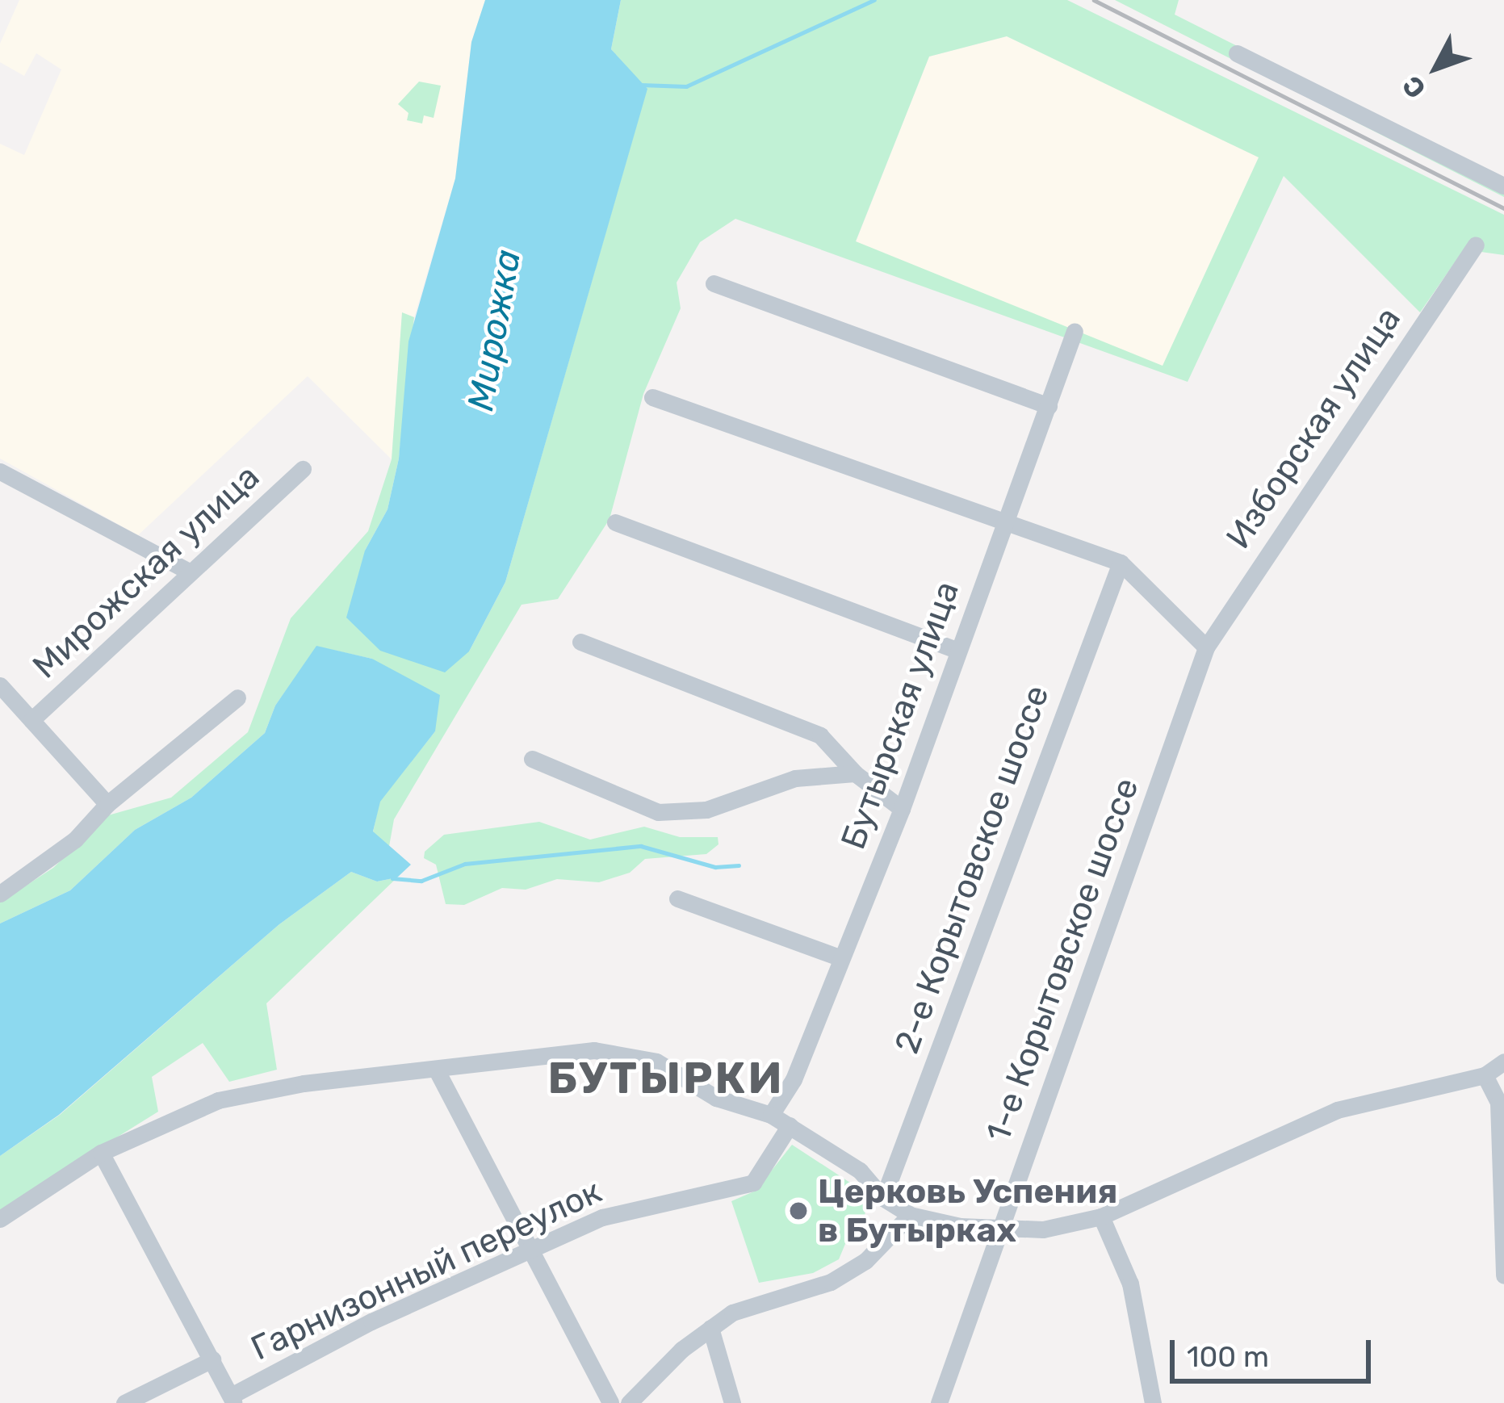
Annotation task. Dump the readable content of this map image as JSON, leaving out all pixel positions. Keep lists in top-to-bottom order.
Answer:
{
  "streets": {
    "street": [
      "Изборская улица",
      "Мирожская улица",
      "Бутырская улица",
      "2-е Корытовское шоссе",
      "1-е Корытовское шоссе",
      "Гарнизонный переулок"
    ]
  },
  "crossings": [
    ["Изборская улица", "1-е Корытовское шоссе"]
  ],
  "districts": ["БУТЫРКИ"],
  "water": ["Мирожка"],
  "places": ["Церковь Успения в Бутырках"],
  "scale_bar": "100 m",
  "north": "bottom left"
}
